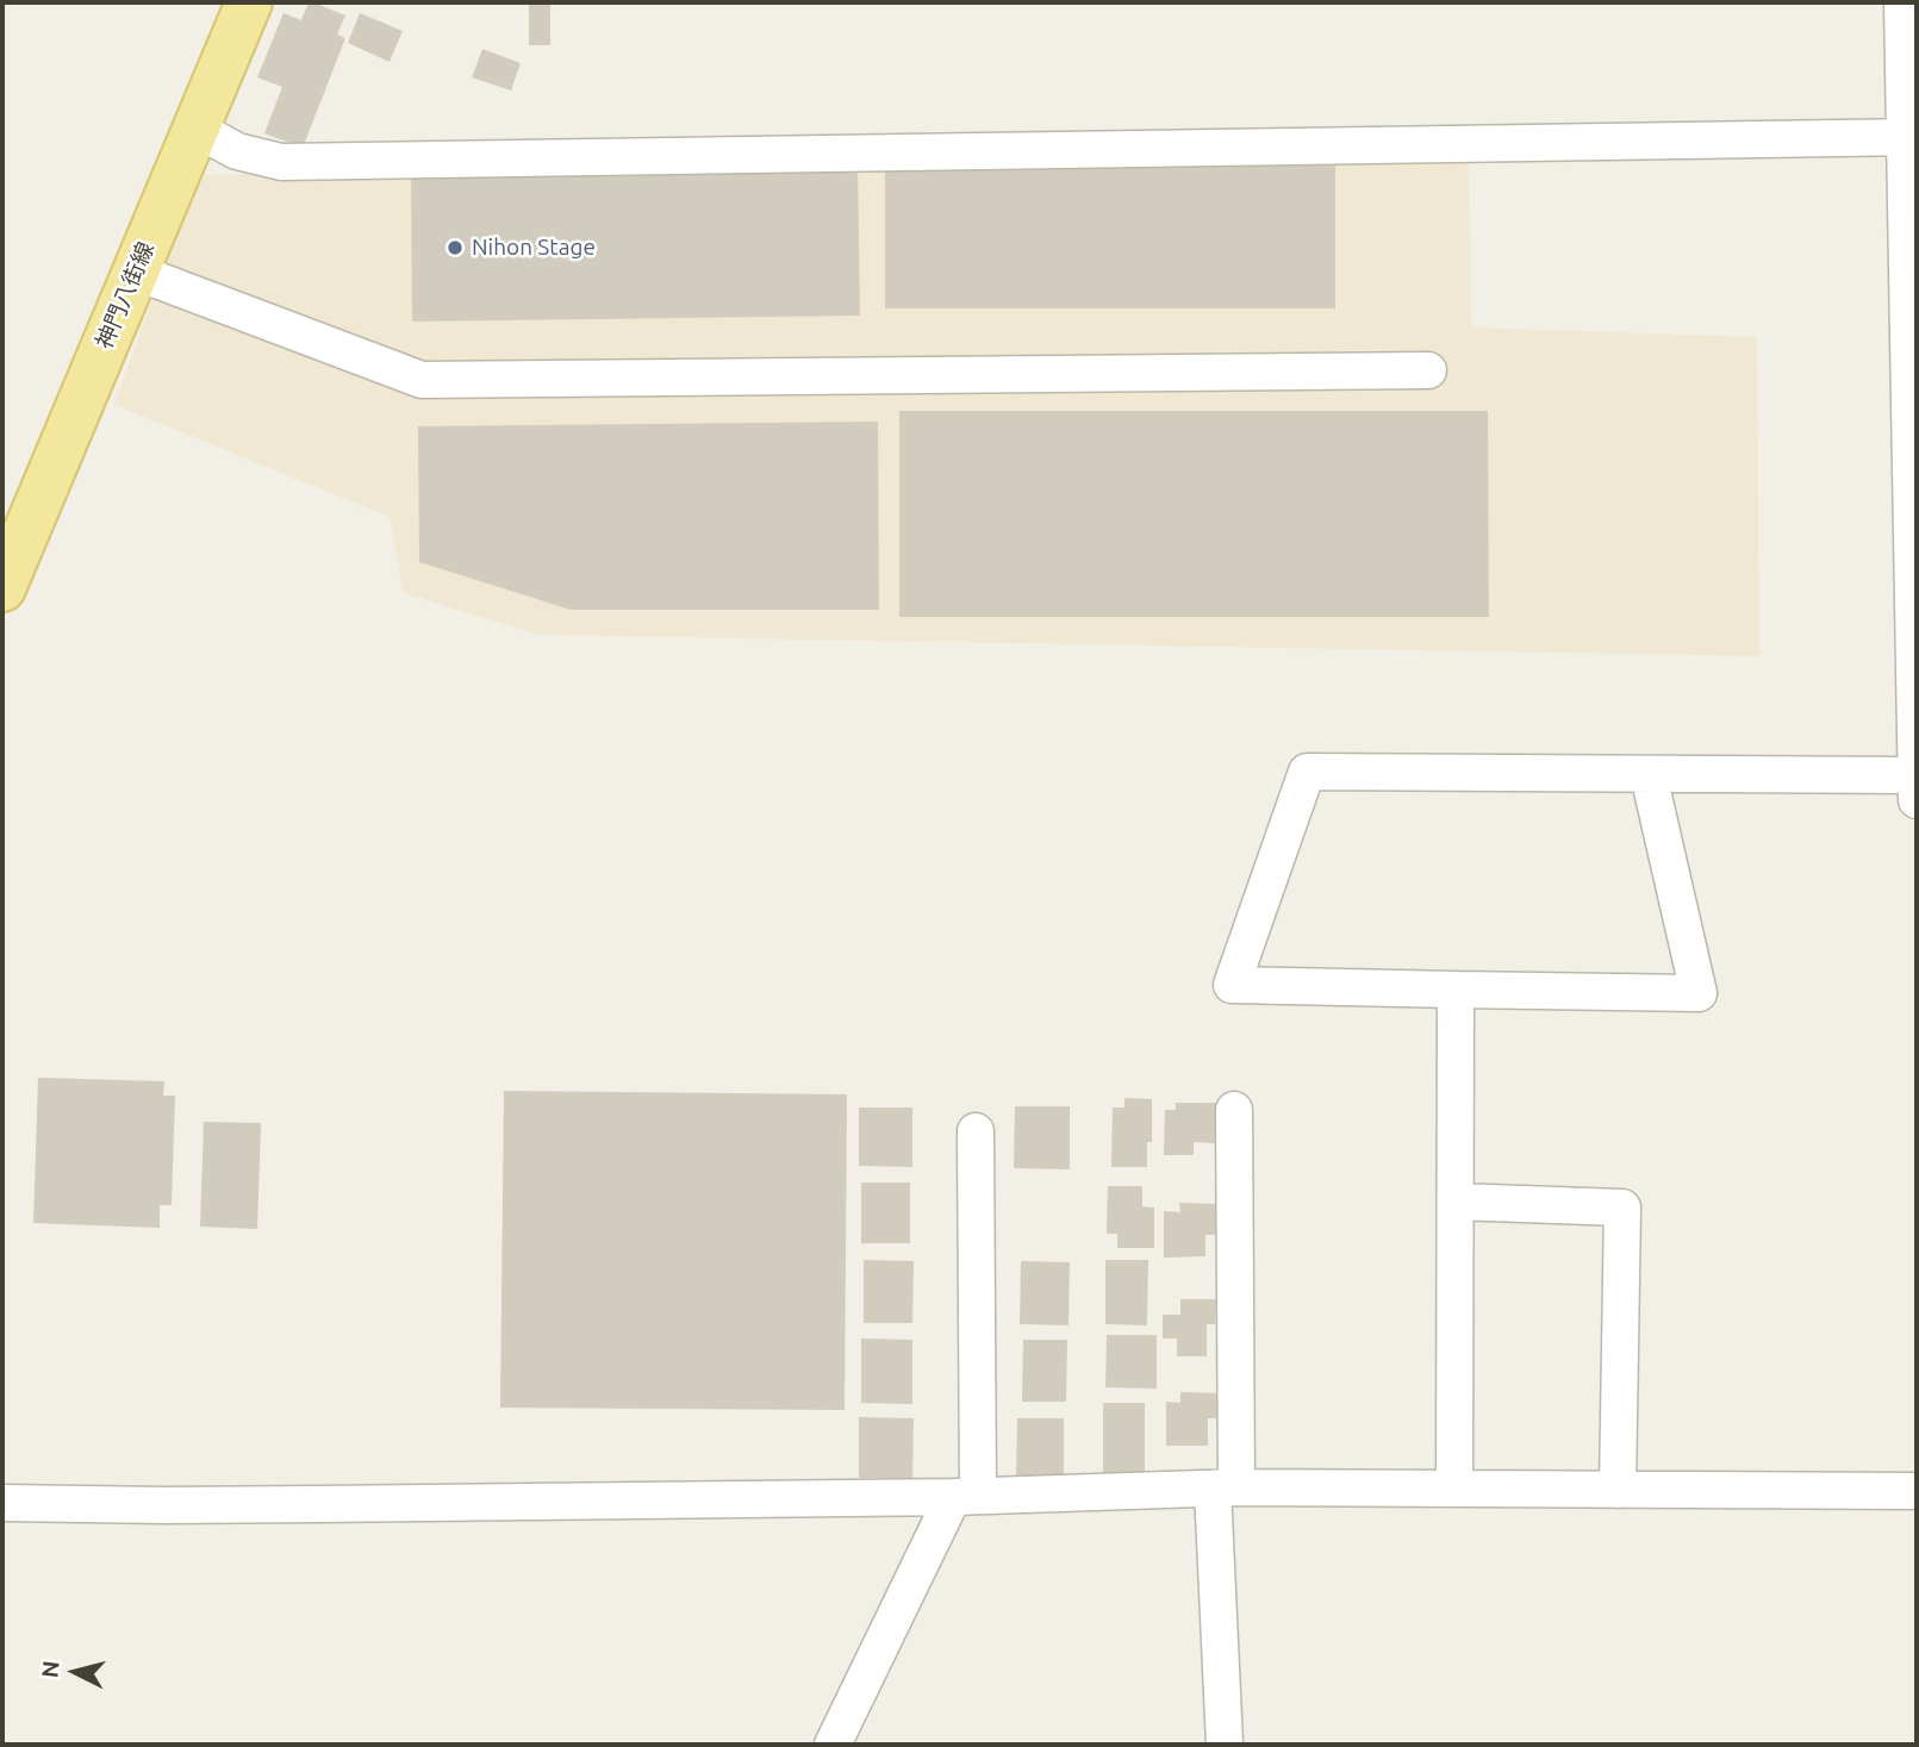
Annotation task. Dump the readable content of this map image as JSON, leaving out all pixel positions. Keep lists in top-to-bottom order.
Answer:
{
  "streets": {
    "main road": ["神門八街線"]
  },
  "places": ["Nihon Stage"],
  "north": "left"
}
